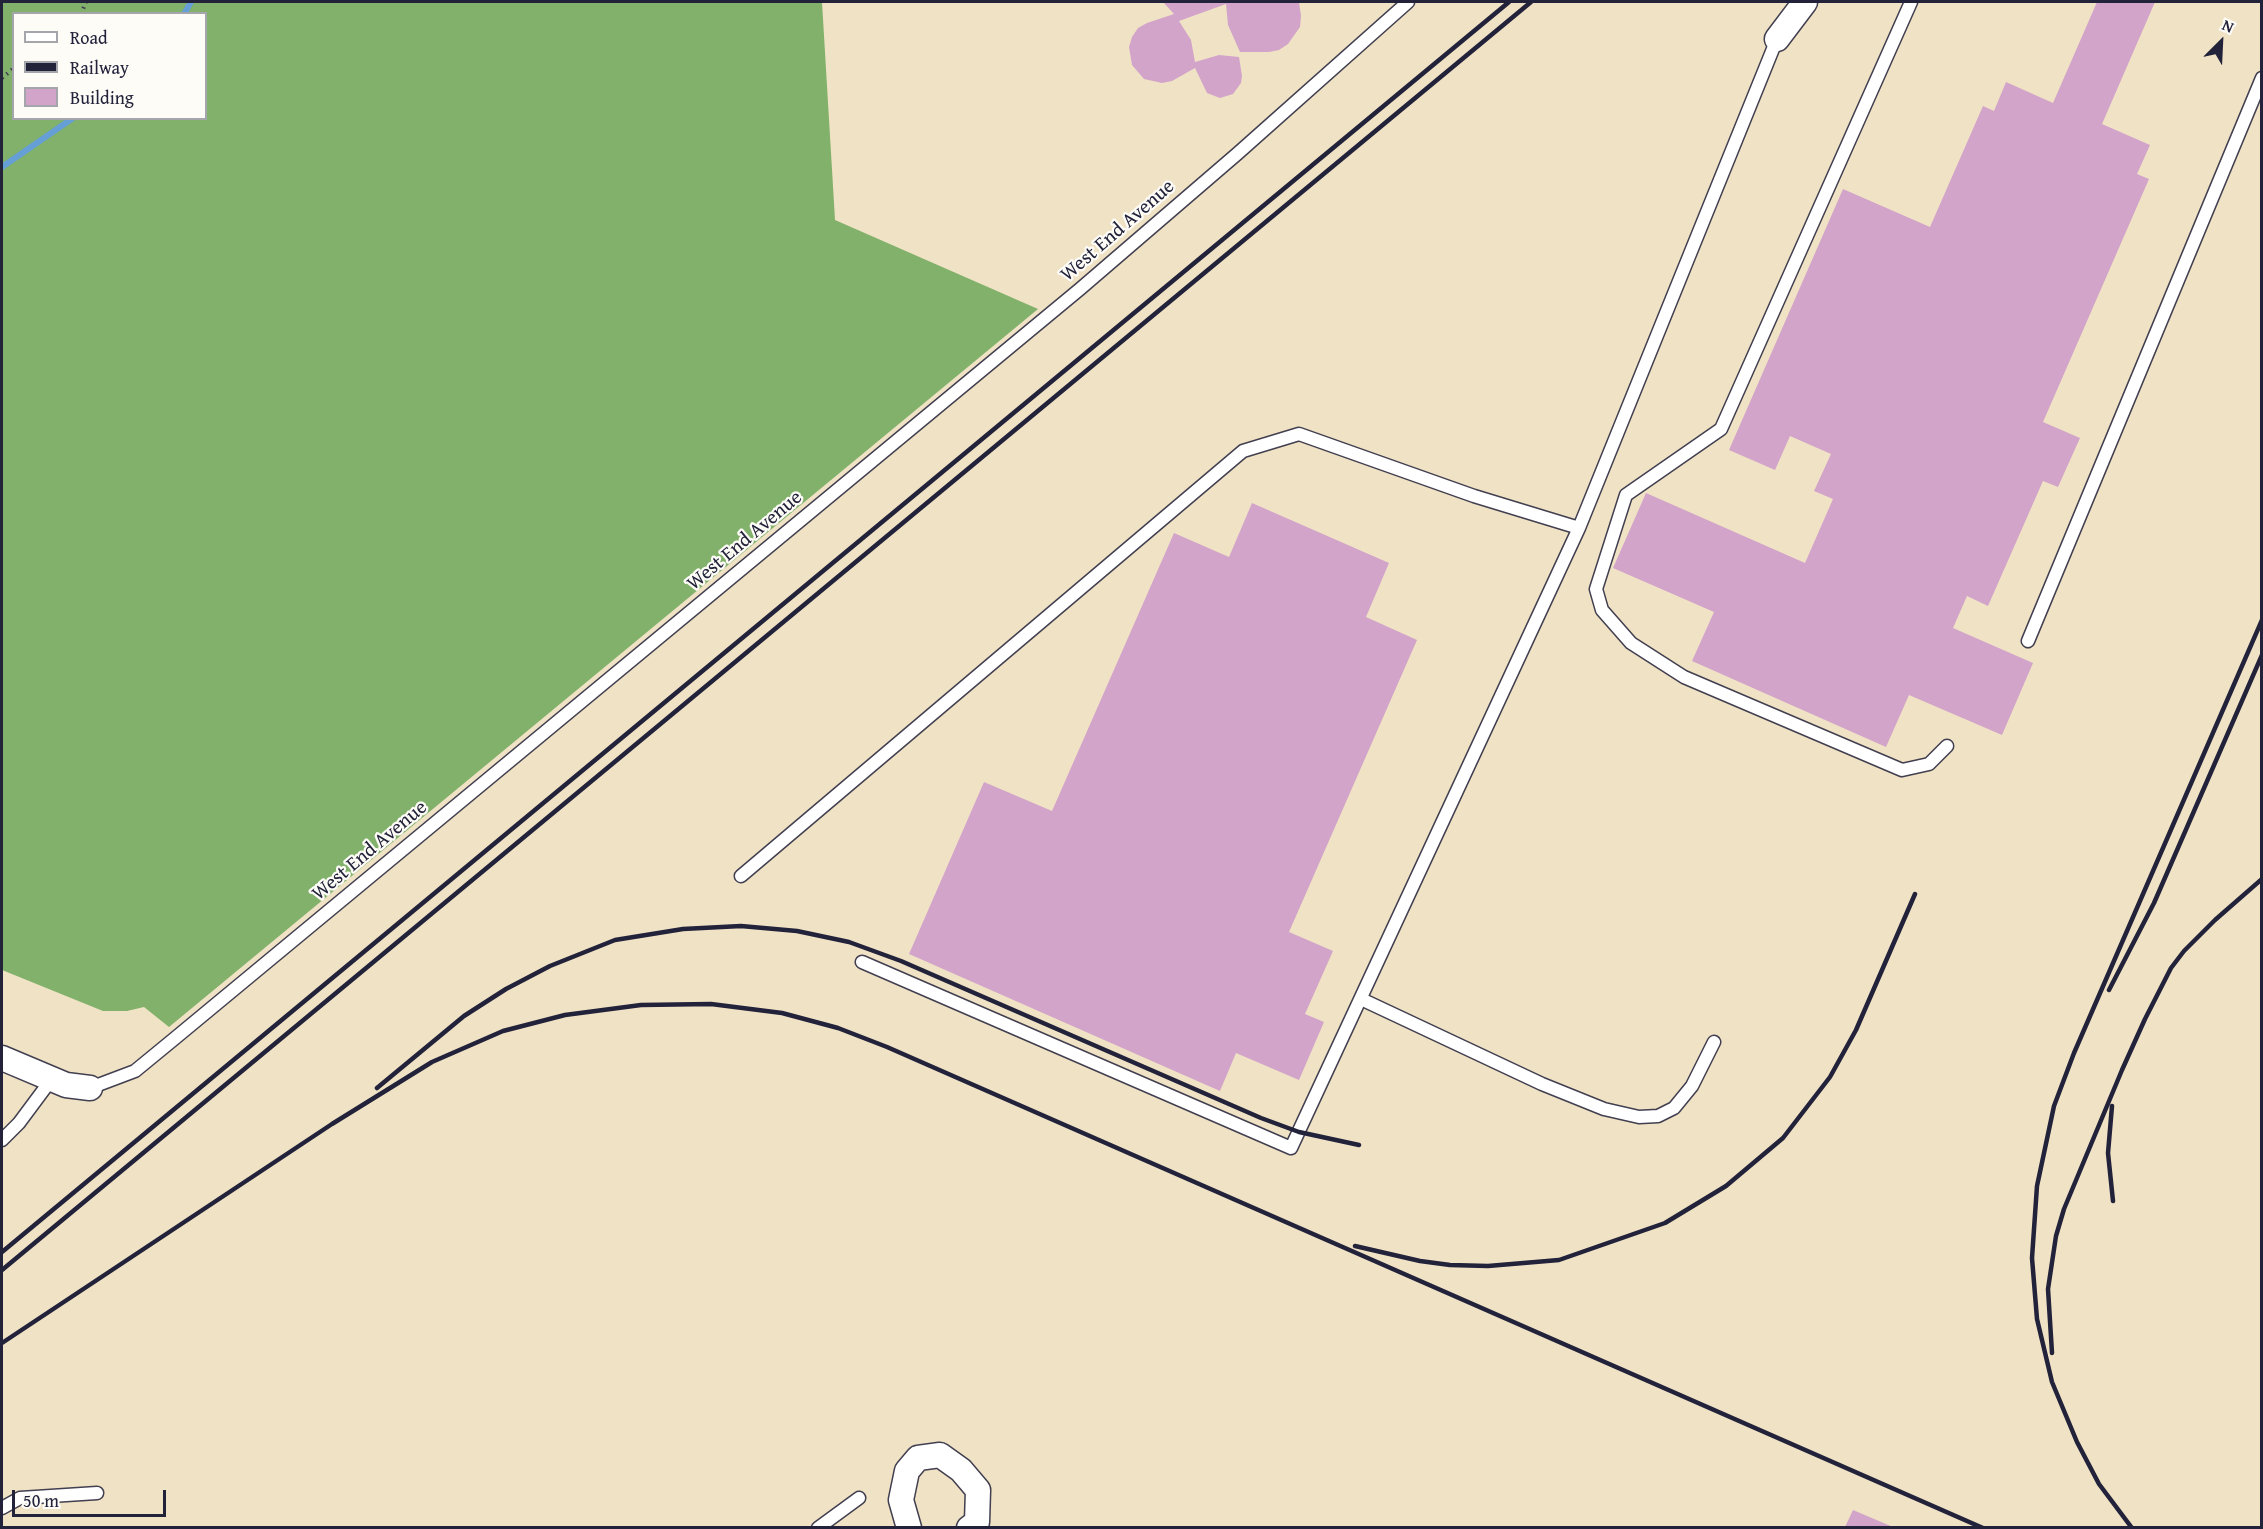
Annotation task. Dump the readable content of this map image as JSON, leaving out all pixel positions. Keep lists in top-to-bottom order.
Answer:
{
  "streets": {
    "lane": ["West End Avenue"]
  },
  "legend": ["Road", "Railway", "Building"],
  "scale_bar": "50 m",
  "north": "top right"
}
